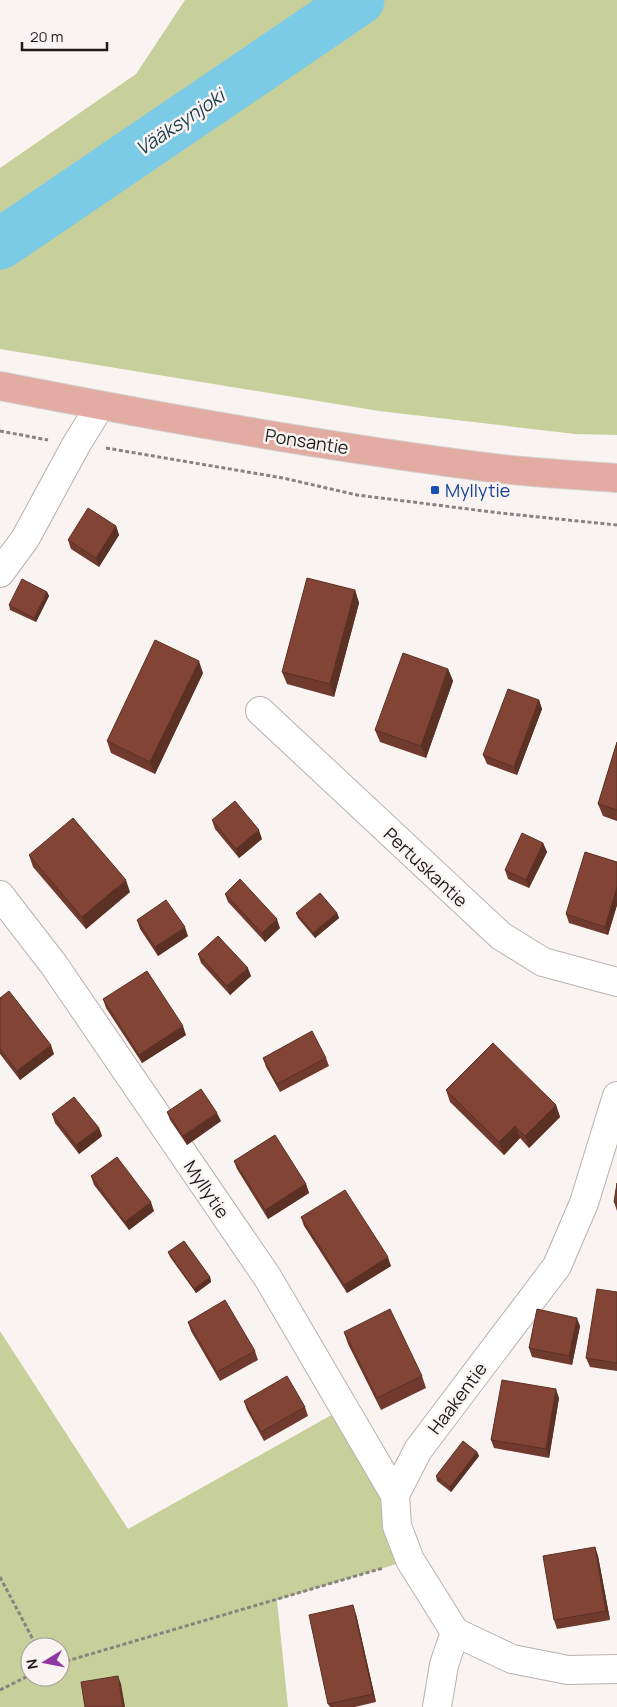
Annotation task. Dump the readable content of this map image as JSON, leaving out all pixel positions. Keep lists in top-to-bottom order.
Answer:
{
  "streets": {
    "main road": ["Ponsantie"],
    "street": ["Pertuskantie", "Myllytie", "Haakentie"]
  },
  "crossings": [
    ["Myllytie", "Haakentie"]
  ],
  "water": ["Vääksynjoki"],
  "places": {
    "transit": ["Myllytie"]
  },
  "scale_bar": "20 m",
  "north": "left"
}
